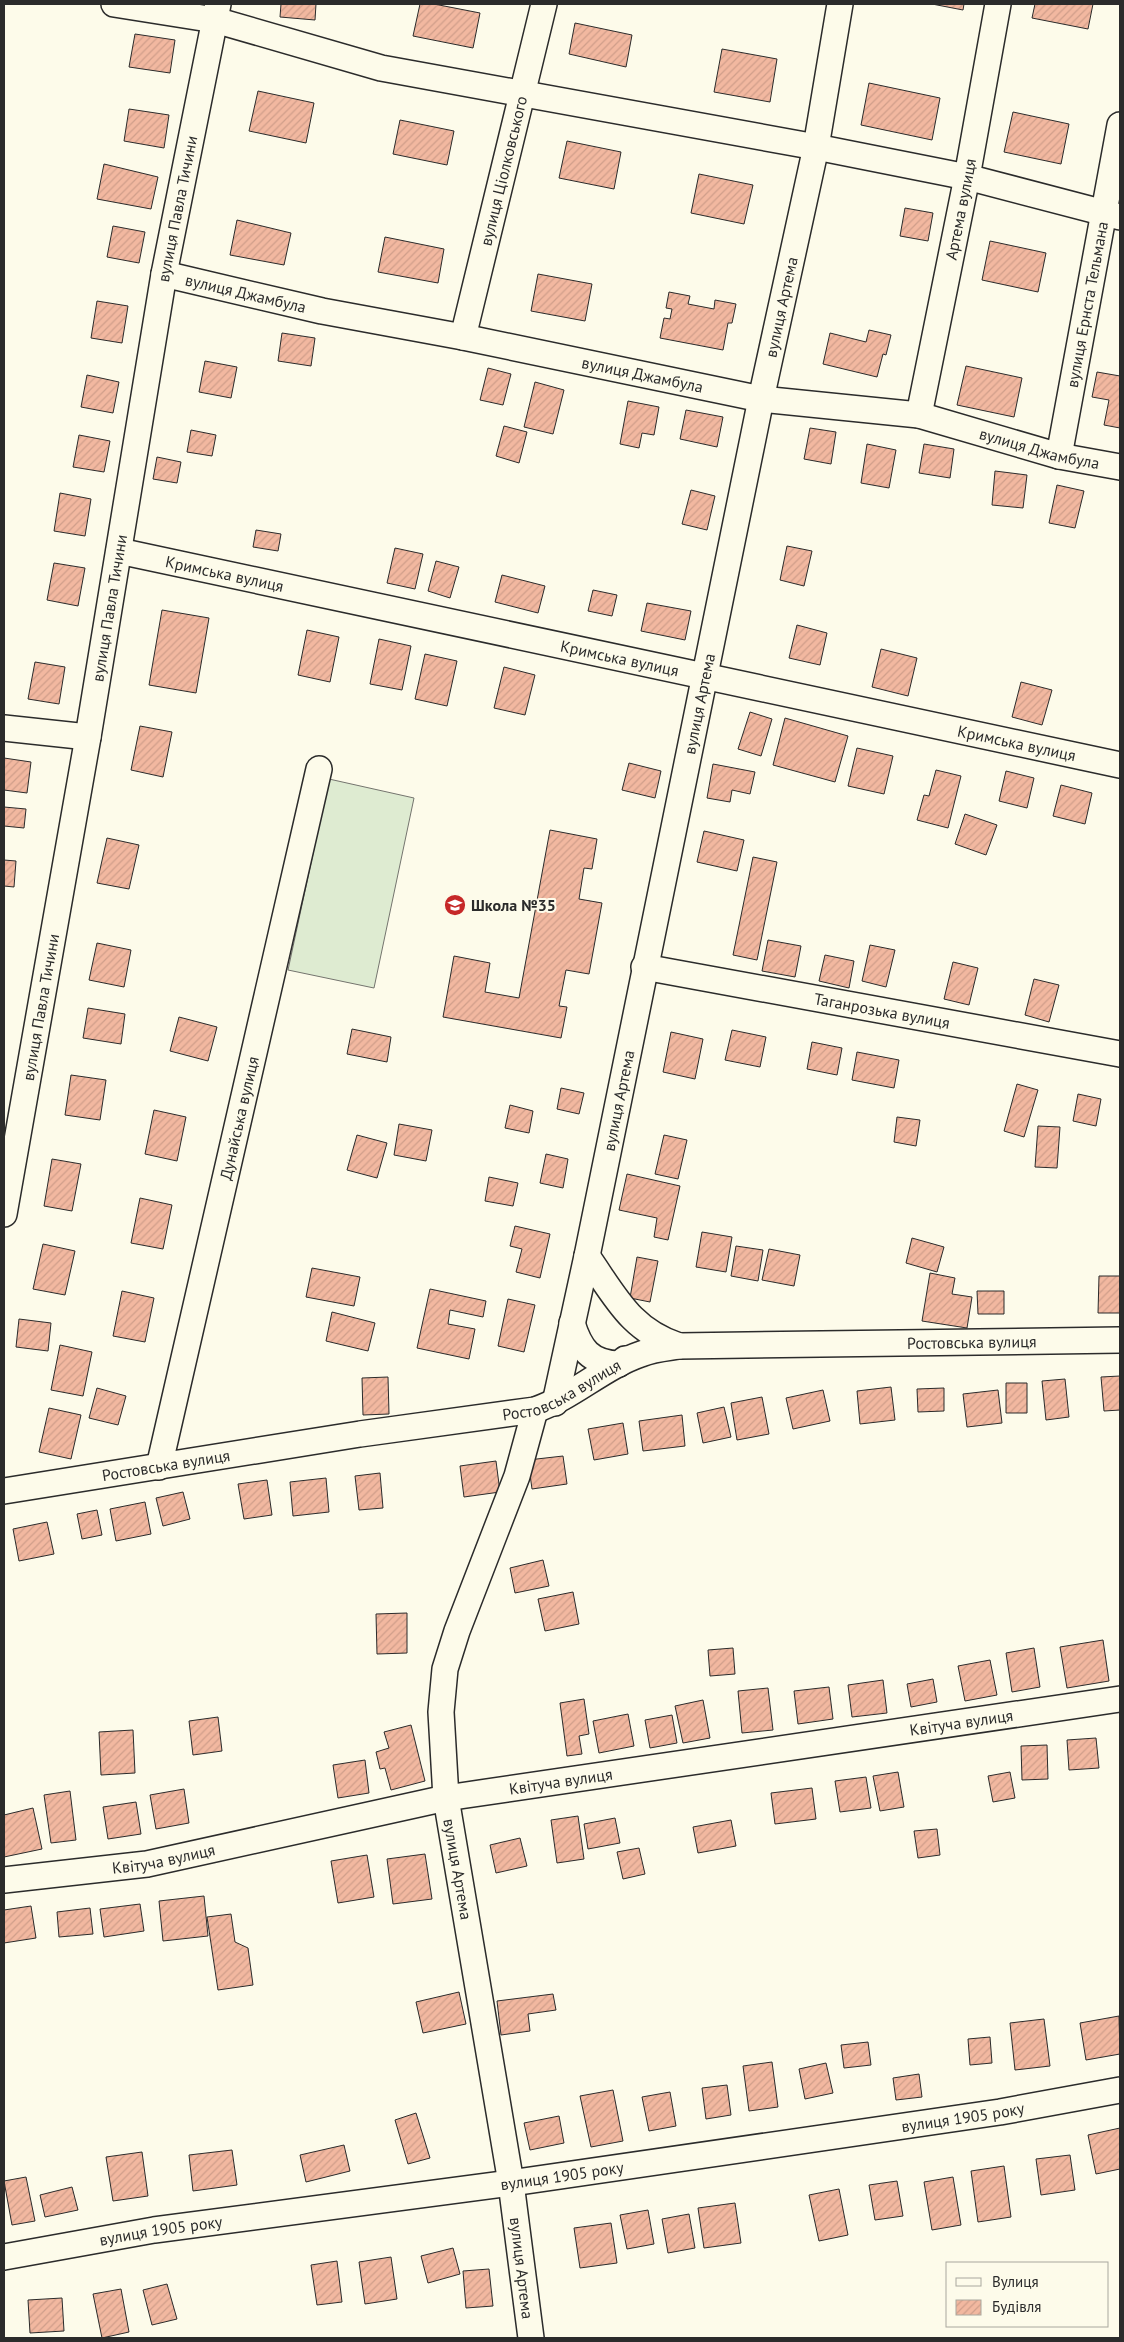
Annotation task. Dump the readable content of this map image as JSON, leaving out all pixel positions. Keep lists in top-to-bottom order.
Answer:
{
  "streets": {
    "street": [
      "вулиця Ціолковського",
      "вулиця Павла Тичини",
      "Артема вулиця",
      "вулиця Джамбула",
      "вулиця Ернста Тельмана",
      "вулиця Артема",
      "Кримська вулиця",
      "Таганрозька вулиця",
      "Дунайська вулиця",
      "Ростовська вулиця",
      "Квітуча вулиця",
      "вулиця 1905 року"
    ]
  },
  "crossings": [
    ["вулиця Ціолковського", "вулиця Джамбула"],
    ["вулиця Павла Тичини", "вулиця Джамбула"],
    ["вулиця Павла Тичини", "Кримська вулиця"],
    ["Артема вулиця", "вулиця Джамбула"],
    ["вулиця Джамбула", "вулиця Ернста Тельмана"],
    ["вулиця Джамбула", "вулиця Артема"],
    ["вулиця Артема", "Кримська вулиця"],
    ["вулиця Артема", "Таганрозька вулиця"],
    ["вулиця Артема", "Ростовська вулиця"],
    ["вулиця Артема", "Квітуча вулиця"],
    ["вулиця Артема", "вулиця 1905 року"],
    ["Дунайська вулиця", "Ростовська вулиця"]
  ],
  "places": {
    "school or university": ["Школа №35"]
  },
  "legend": ["Вулиця", "Будівля"]
}
